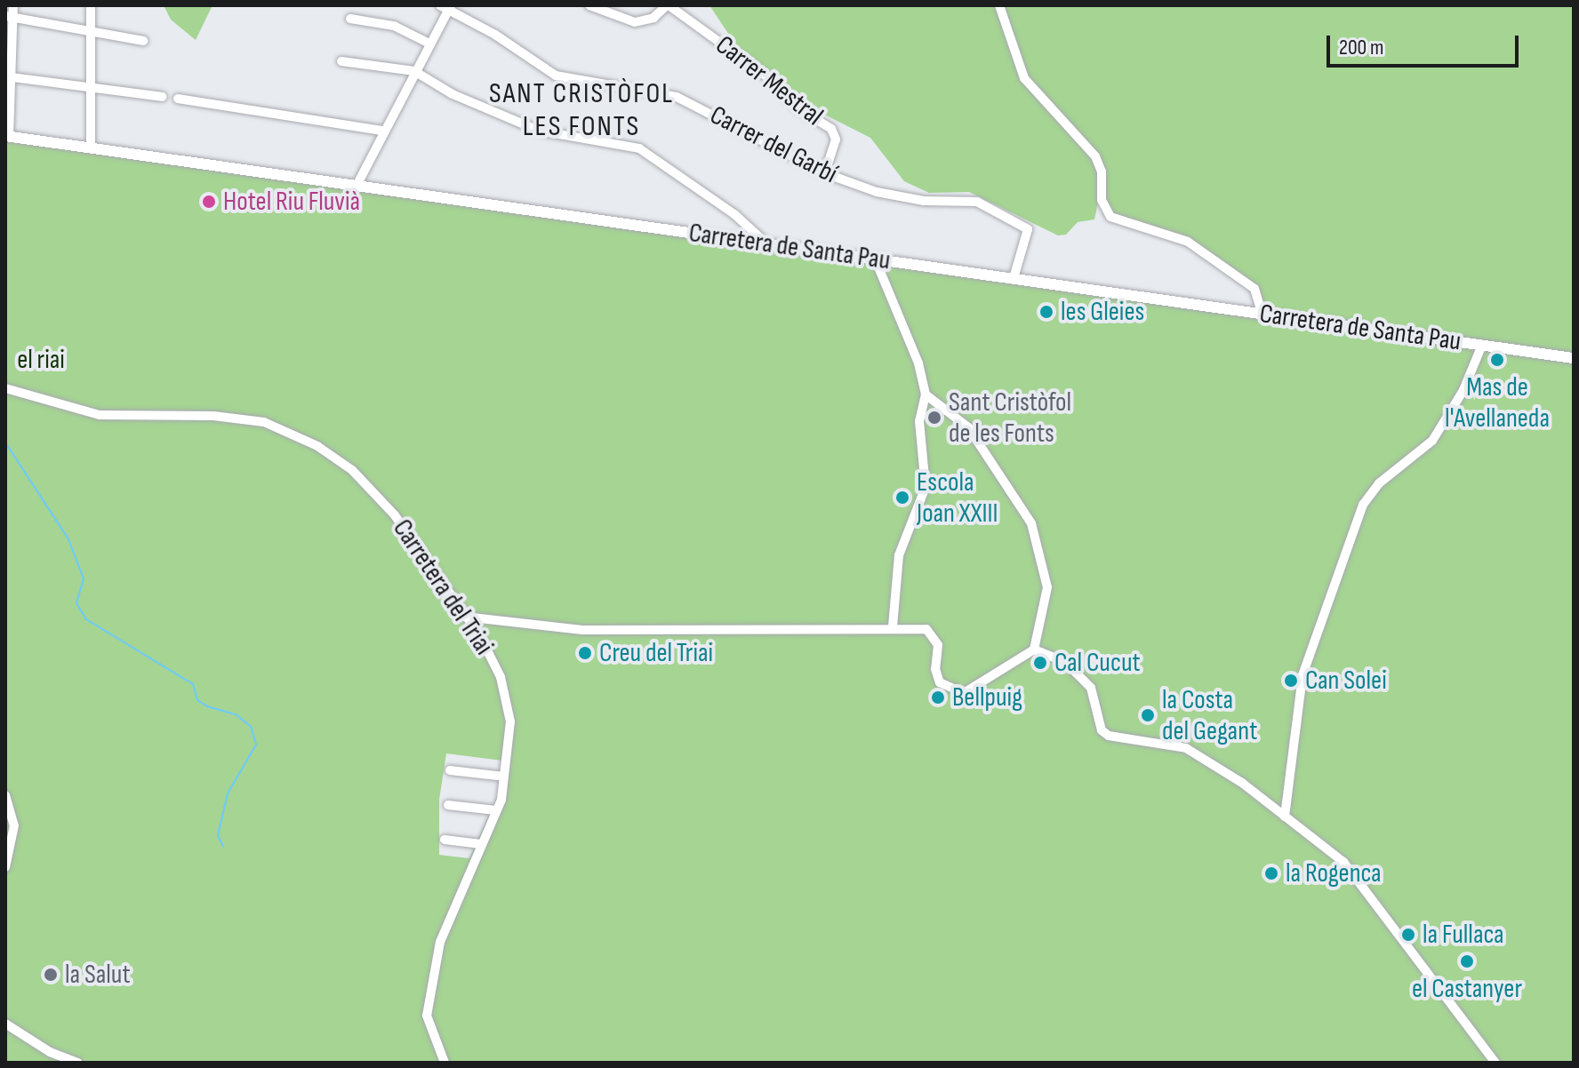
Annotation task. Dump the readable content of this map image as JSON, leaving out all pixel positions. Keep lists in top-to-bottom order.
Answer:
{
  "streets": {
    "main road": ["Carretera de Santa Pau"],
    "street": ["Carrer Mestral", "Carrer del Garbí", "Carretera del Triai"]
  },
  "crossings": [
    ["Carrer Mestral", "Carrer del Garbí"],
    ["Carrer del Garbí", "Carretera de Santa Pau"]
  ],
  "districts": ["SANT CRISTÒFOL LES FONTS"],
  "parks": ["el riai"],
  "places": [
    "Hotel Riu Fluvià",
    "les Gleies",
    "Mas de l'Avellaneda",
    "Sant Cristòfol de les Fonts",
    "Escola Joan XXIII",
    "Creu del Triai",
    "Cal Cucut",
    "Can Solei",
    "Bellpuig",
    "la Costa del Gegant",
    "la Rogenca",
    "la Fullaca",
    "el Castanyer",
    "la Salut"
  ],
  "scale_bar": "200 m"
}
